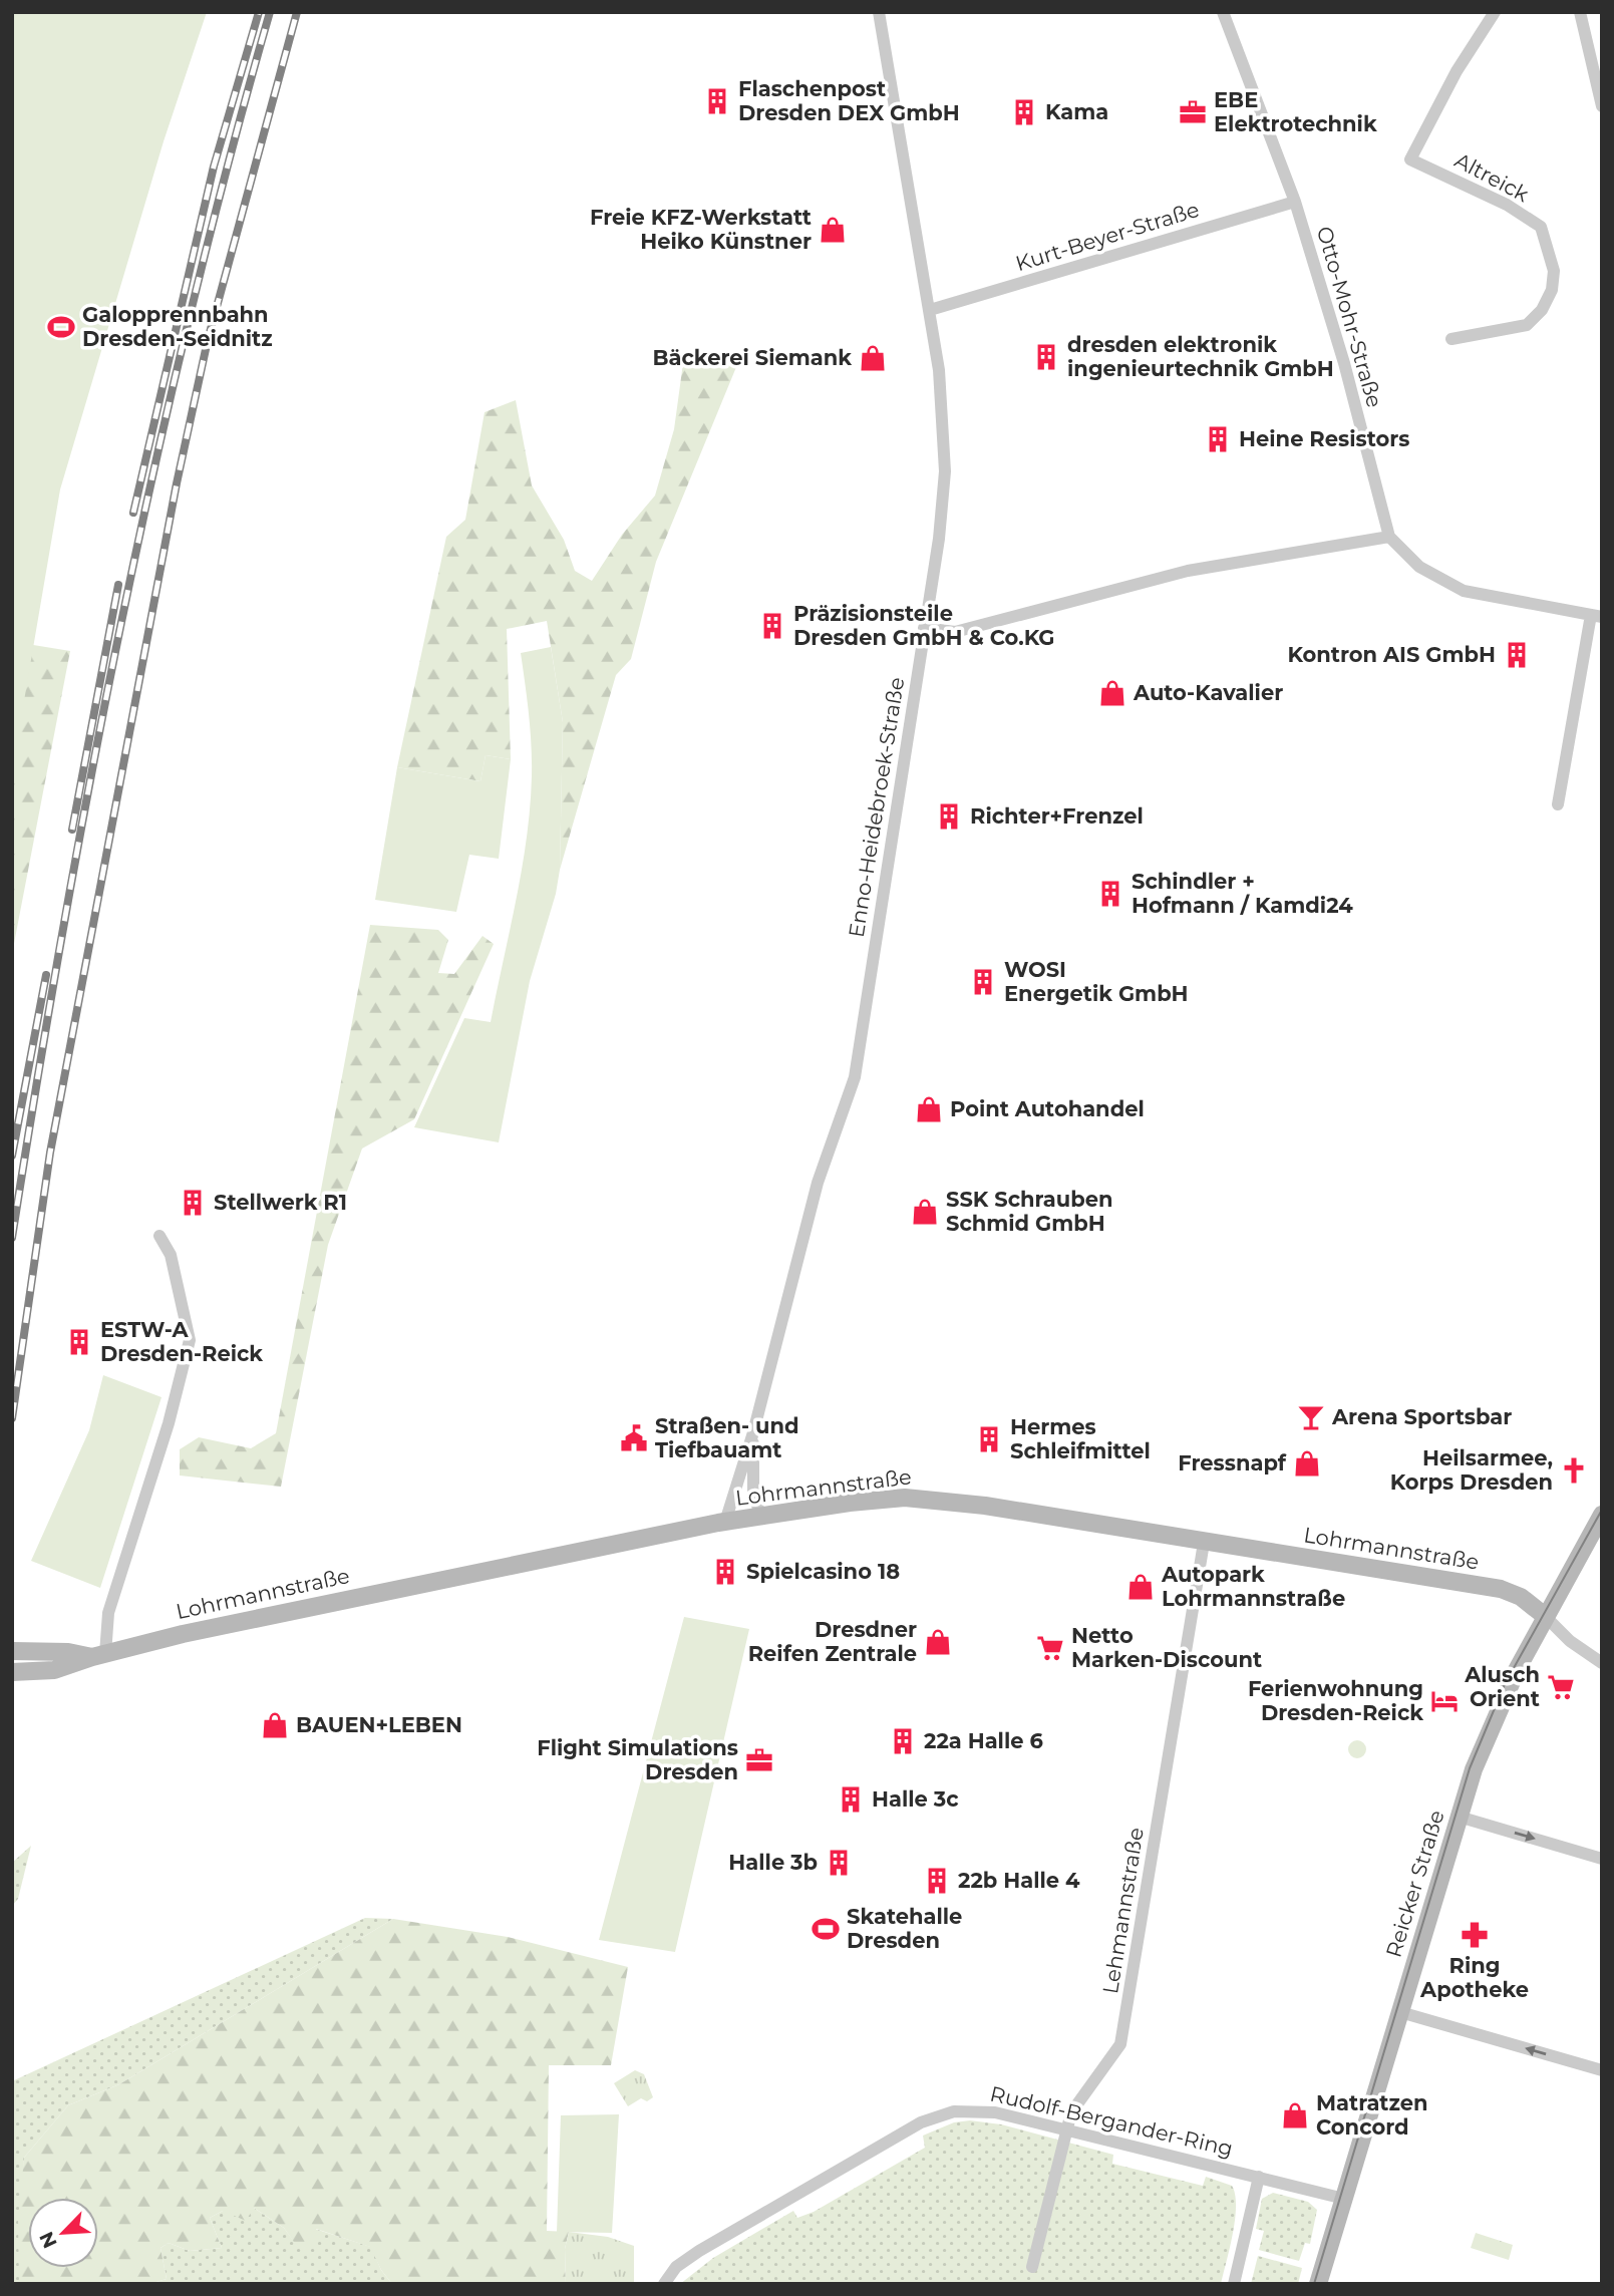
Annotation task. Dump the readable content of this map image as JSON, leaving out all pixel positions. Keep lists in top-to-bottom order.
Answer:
{
  "streets": {
    "street": [
      "Altreick",
      "Kurt-Beyer-Straße",
      "Otto-Mohr-Straße",
      "Enno-Heidebroek-Straße",
      "Lohrmannstraße",
      "Reicker Straße",
      "Lehmannstraße",
      "Rudolf-Bergander-Ring"
    ]
  },
  "crossings": [
    ["Kurt-Beyer-Straße", "Otto-Mohr-Straße"],
    ["Kurt-Beyer-Straße", "Enno-Heidebroek-Straße"],
    ["Enno-Heidebroek-Straße", "Lohrmannstraße"],
    ["Lohrmannstraße", "Reicker Straße"],
    ["Lohrmannstraße", "Lehmannstraße"],
    ["Reicker Straße", "Rudolf-Bergander-Ring"],
    ["Lehmannstraße", "Rudolf-Bergander-Ring"]
  ],
  "places": {
    "building": [
      "Flaschenpost Dresden DEX GmbH",
      "Kama",
      "dresden elektronik ingenieurtechnik GmbH",
      "Heine Resistors",
      "Präzisionsteile Dresden GmbH & Co.KG",
      "Kontron AIS GmbH",
      "Richter+Frenzel",
      "Schindler + Hofmann / Kamdi24",
      "WOSI Energetik GmbH",
      "Stellwerk R1",
      "ESTW-A Dresden-Reick",
      "Hermes Schleifmittel",
      "Spielcasino 18",
      "22a Halle 6",
      "Halle 3c",
      "Halle 3b",
      "22b Halle 4"
    ],
    "office": ["EBE Elektrotechnik", "Flight Simulations Dresden"],
    "shop": [
      "Freie KFZ-Werkstatt Heiko Künstner",
      "Bäckerei Siemank",
      "Auto-Kavalier",
      "Point Autohandel",
      "SSK Schrauben Schmid GmbH",
      "Fressnapf",
      "Autopark Lohrmannstraße",
      "Dresdner Reifen Zentrale",
      "BAUEN+LEBEN",
      "Matratzen Concord"
    ],
    "sports": ["Galopprennbahn Dresden-Seidnitz", "Skatehalle Dresden"],
    "bar": ["Arena Sportsbar"],
    "public building": ["Straßen- und Tiefbauamt"],
    "church": ["Heilsarmee, Korps Dresden"],
    "supermarket": ["Netto Marken-Discount", "Alusch Orient"],
    "hotel": ["Ferienwohnung Dresden-Reick"],
    "pharmacy": ["Ring Apotheke"]
  },
  "north": "bottom left"
}
